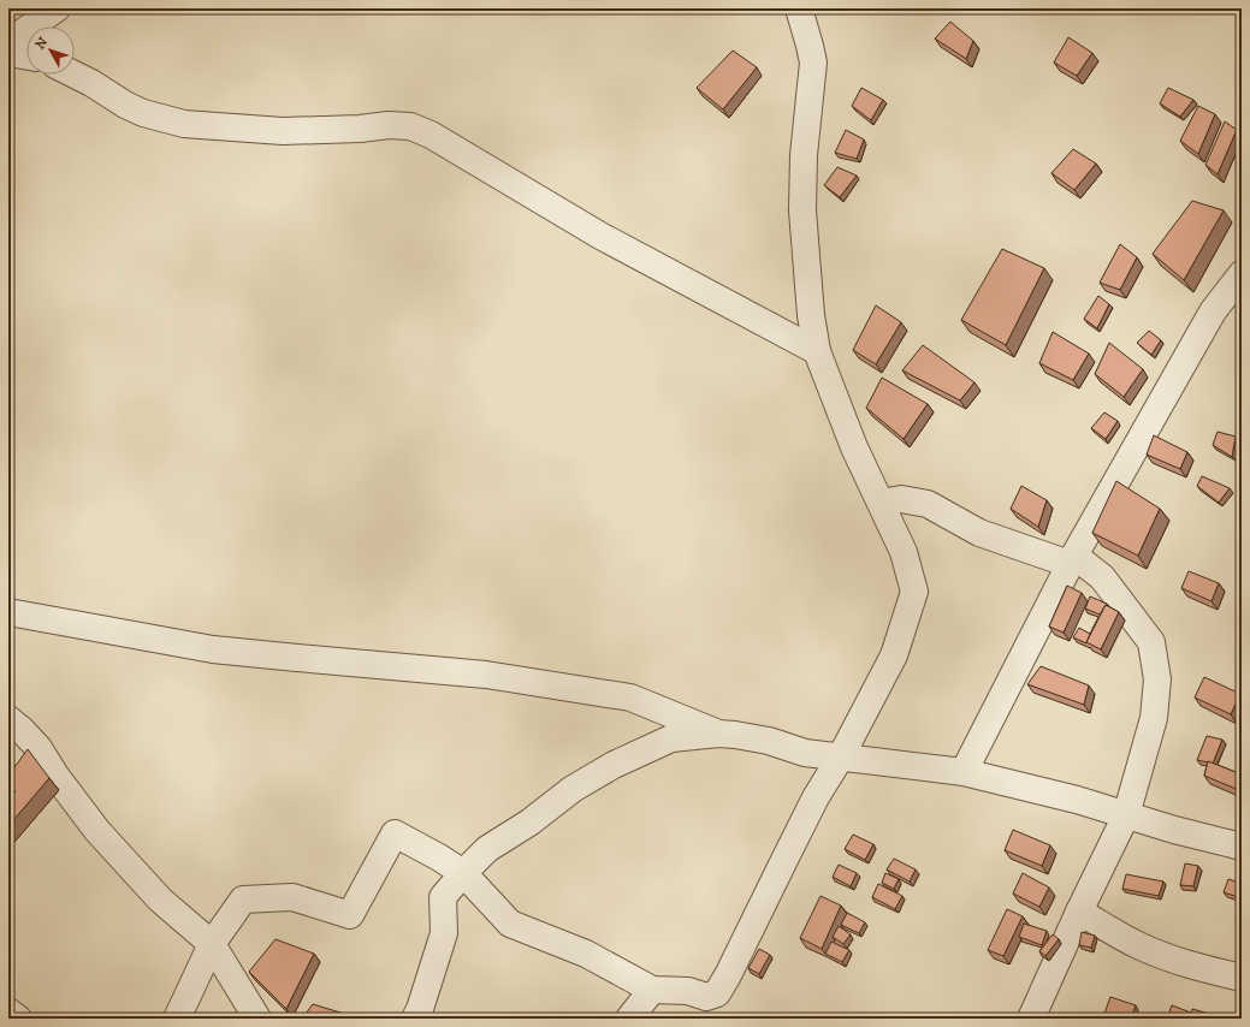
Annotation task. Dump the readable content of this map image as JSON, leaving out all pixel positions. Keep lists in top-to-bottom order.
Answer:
{
  "north": "top left"
}
